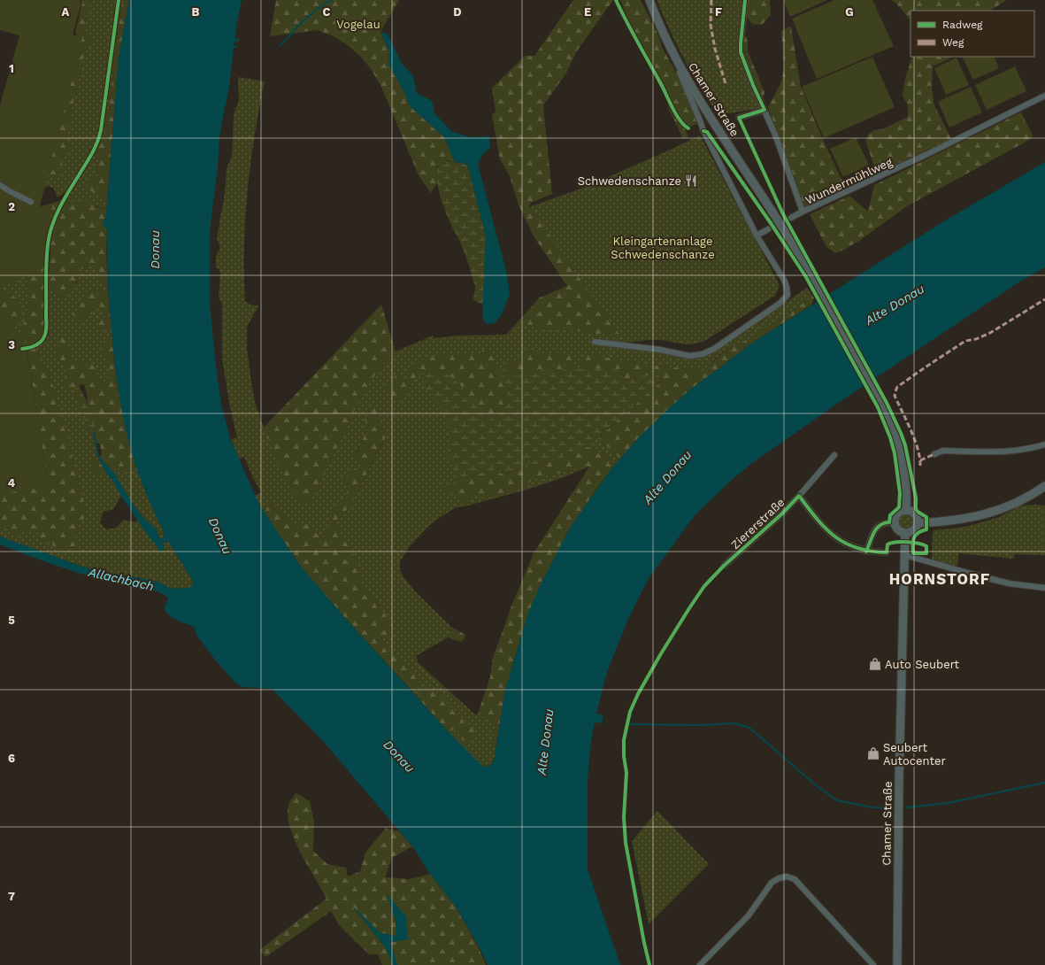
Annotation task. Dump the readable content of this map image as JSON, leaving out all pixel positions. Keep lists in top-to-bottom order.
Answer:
{
  "streets": {
    "main road": ["Chamer Straße"],
    "street": ["Wundermühlweg", "Ziererstraße"]
  },
  "districts": ["HORNSTORF"],
  "water": ["Donau", "Alte Donau", "Allachbach"],
  "parks": ["Vogelau", "Kleingartenanlage Schwedenschanze"],
  "places": {
    "restaurant": ["Schwedenschanze"],
    "shop": ["Auto Seubert", "Seubert Autocenter"]
  },
  "legend": ["Radweg", "Weg"],
  "grid": {
    "columns": [
      "A",
      "B",
      "C",
      "D",
      "E",
      "F",
      "G"
    ],
    "rows": [
      "1",
      "2",
      "3",
      "4",
      "5",
      "6",
      "7"
    ]
  }
}
